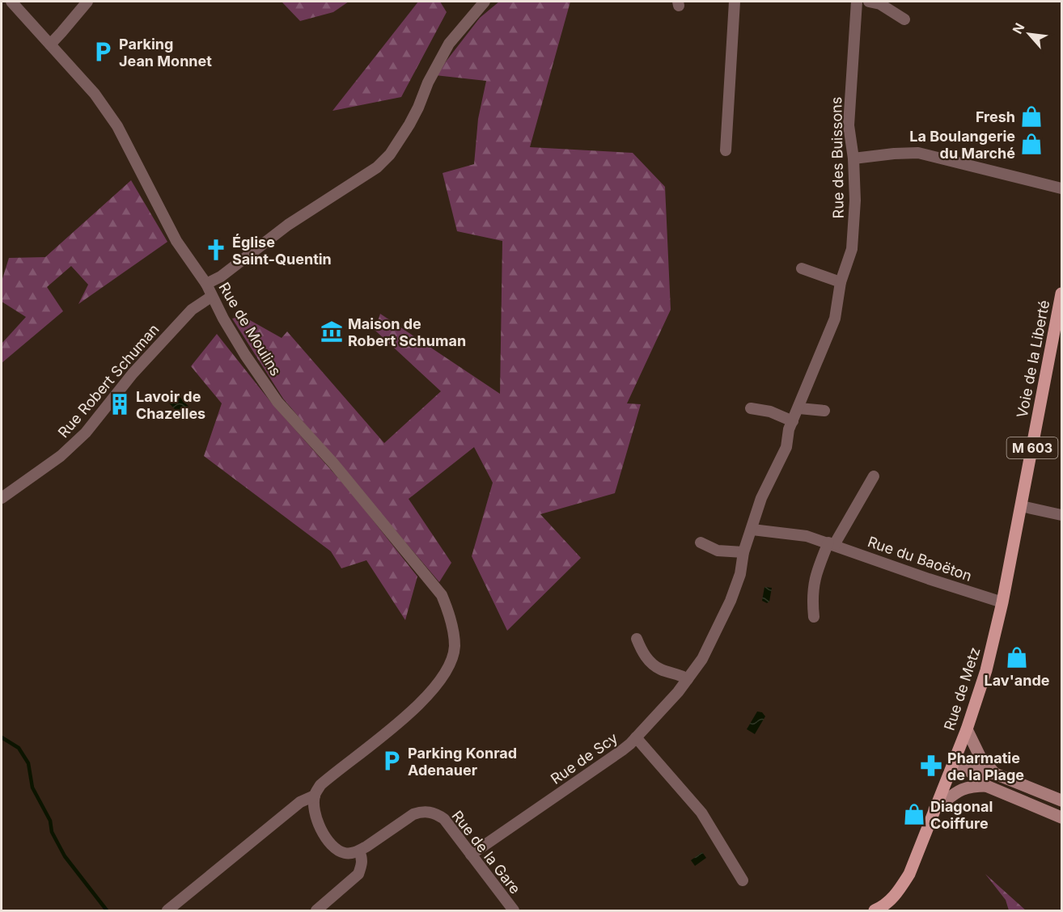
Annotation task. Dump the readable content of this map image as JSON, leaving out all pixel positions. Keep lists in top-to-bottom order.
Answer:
{
  "streets": {
    "main road": ["Voie de la Liberté", "M 603", "Rue de Metz"],
    "street": [
      "Rue des Buissons",
      "Rue de Moulins",
      "Rue Robert Schuman",
      "Rue du Baoëton",
      "Rue de Scy",
      "Rue de la Gare"
    ]
  },
  "crossings": [
    ["Rue des Buissons", "Rue du Baoëton"],
    ["Rue de Moulins", "Rue Robert Schuman"],
    ["Voie de la Liberté", "Rue du Baoëton"],
    ["Voie de la Liberté", "Rue de Metz"],
    ["Rue du Baoëton", "Rue de Metz"],
    ["Rue de Scy", "Rue de la Gare"]
  ],
  "places": {
    "parking": ["Parking Jean Monnet", "Parking Konrad Adenauer"],
    "shop": [
      "Fresh",
      "La Boulangerie du Marché",
      "Lav'ande",
      "Diagonal Coiffure"
    ],
    "church": ["Église Saint-Quentin"],
    "museum": ["Maison de Robert Schuman"],
    "building": ["Lavoir de Chazelles"],
    "pharmacy": ["Pharmatie de la Plage"]
  },
  "north": "top left"
}
